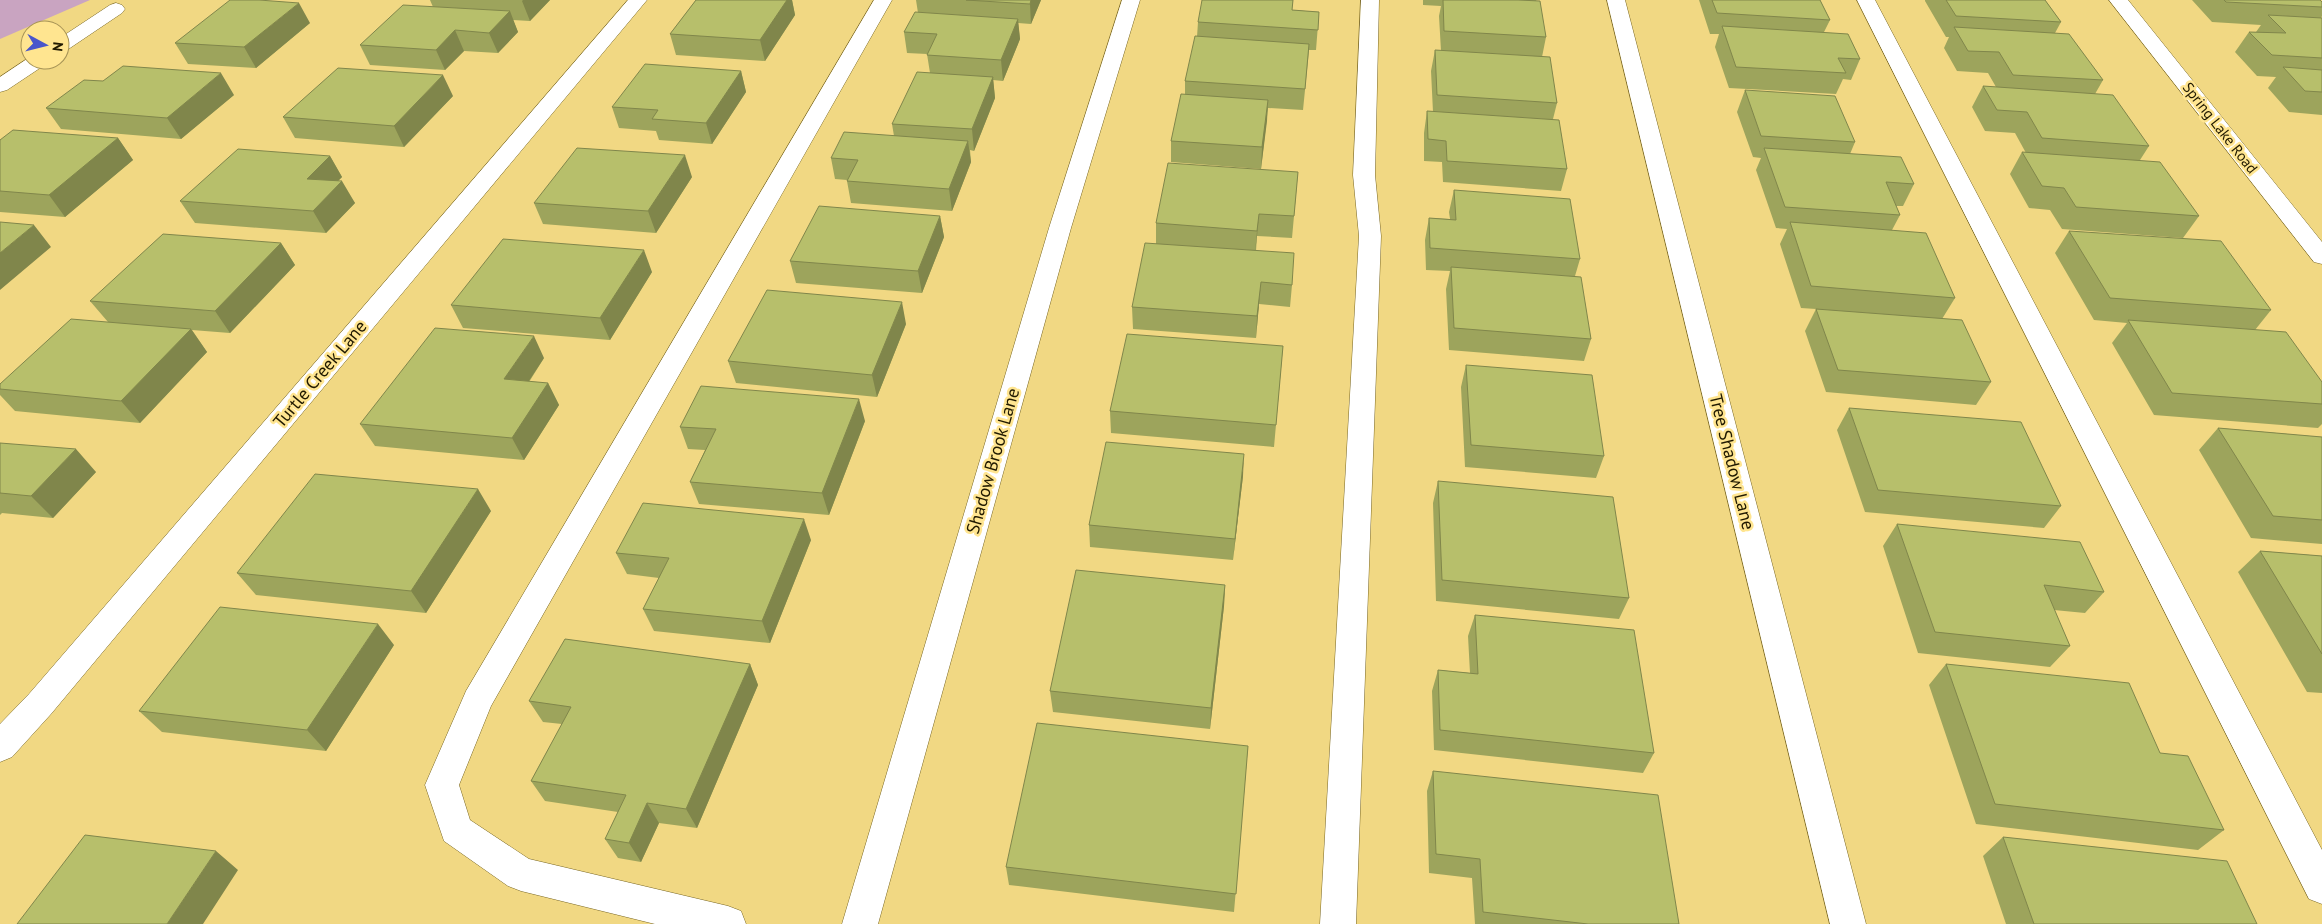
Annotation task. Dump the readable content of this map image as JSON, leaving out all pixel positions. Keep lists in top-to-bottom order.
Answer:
{
  "streets": {
    "street": [
      "Spring Lake Road",
      "Turtle Creek Lane",
      "Shadow Brook Lane",
      "Tree Shadow Lane"
    ]
  },
  "north": "right"
}
